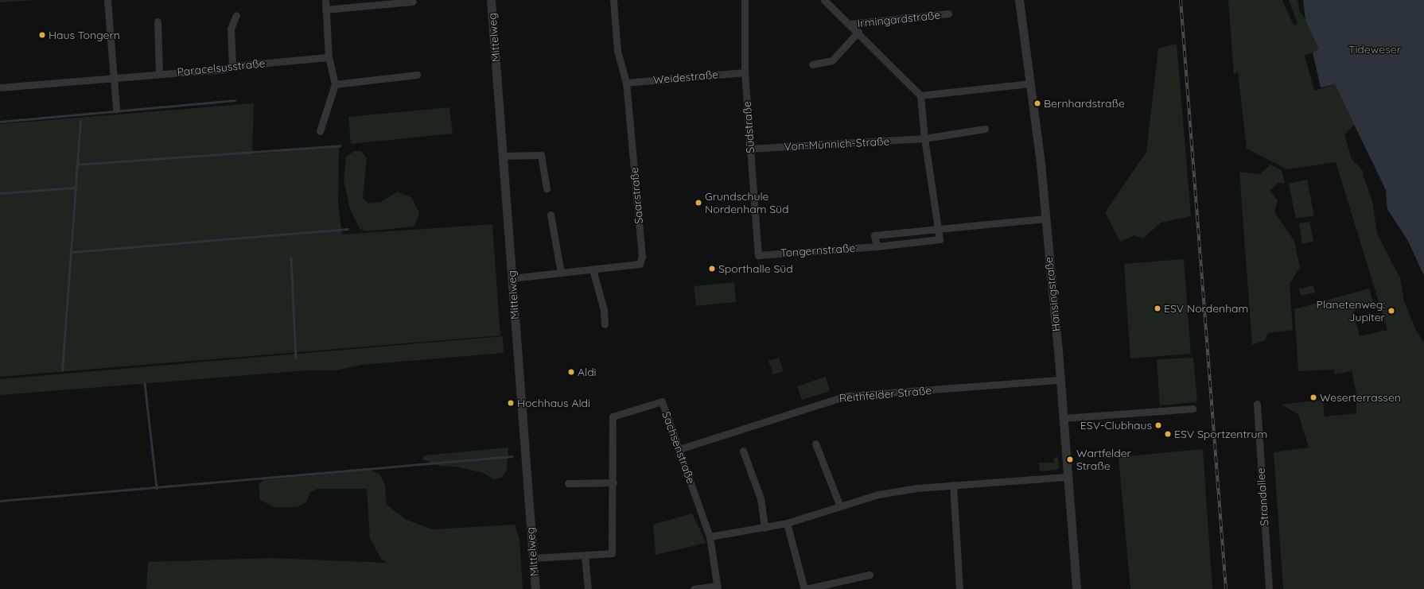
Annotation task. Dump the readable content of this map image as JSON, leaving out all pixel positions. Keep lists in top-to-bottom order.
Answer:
{
  "streets": {
    "street": [
      "Irmingardstraße",
      "Mittelweg",
      "Paracelsusstraße",
      "Weidestraße",
      "Südstraße",
      "Von-Münnich-Straße",
      "Saarstraße",
      "Tongernstraße",
      "Hansingstraße",
      "Reithfelder Straße",
      "Sachsenstraße",
      "Strandallee"
    ]
  },
  "crossings": [
    ["Mittelweg", "Saarstraße"],
    ["Mittelweg", "Sachsenstraße"],
    ["Weidestraße", "Südstraße"],
    ["Weidestraße", "Saarstraße"],
    ["Südstraße", "Von-Münnich-Straße"],
    ["Südstraße", "Tongernstraße"],
    ["Hansingstraße", "Reithfelder Straße"],
    ["Reithfelder Straße", "Sachsenstraße"]
  ],
  "parks": ["Tideweser"],
  "places": [
    "Haus Tongern",
    "Bernhardstraße",
    "Grundschule Nordenham Süd",
    "Sporthalle Süd",
    "ESV Nordenham",
    "Planetenweg: Jupiter",
    "Aldi",
    "Weserterrassen",
    "Hochhaus Aldi",
    "ESV-Clubhaus",
    "ESV Sportzentrum",
    "Wartfelder Straße"
  ]
}
